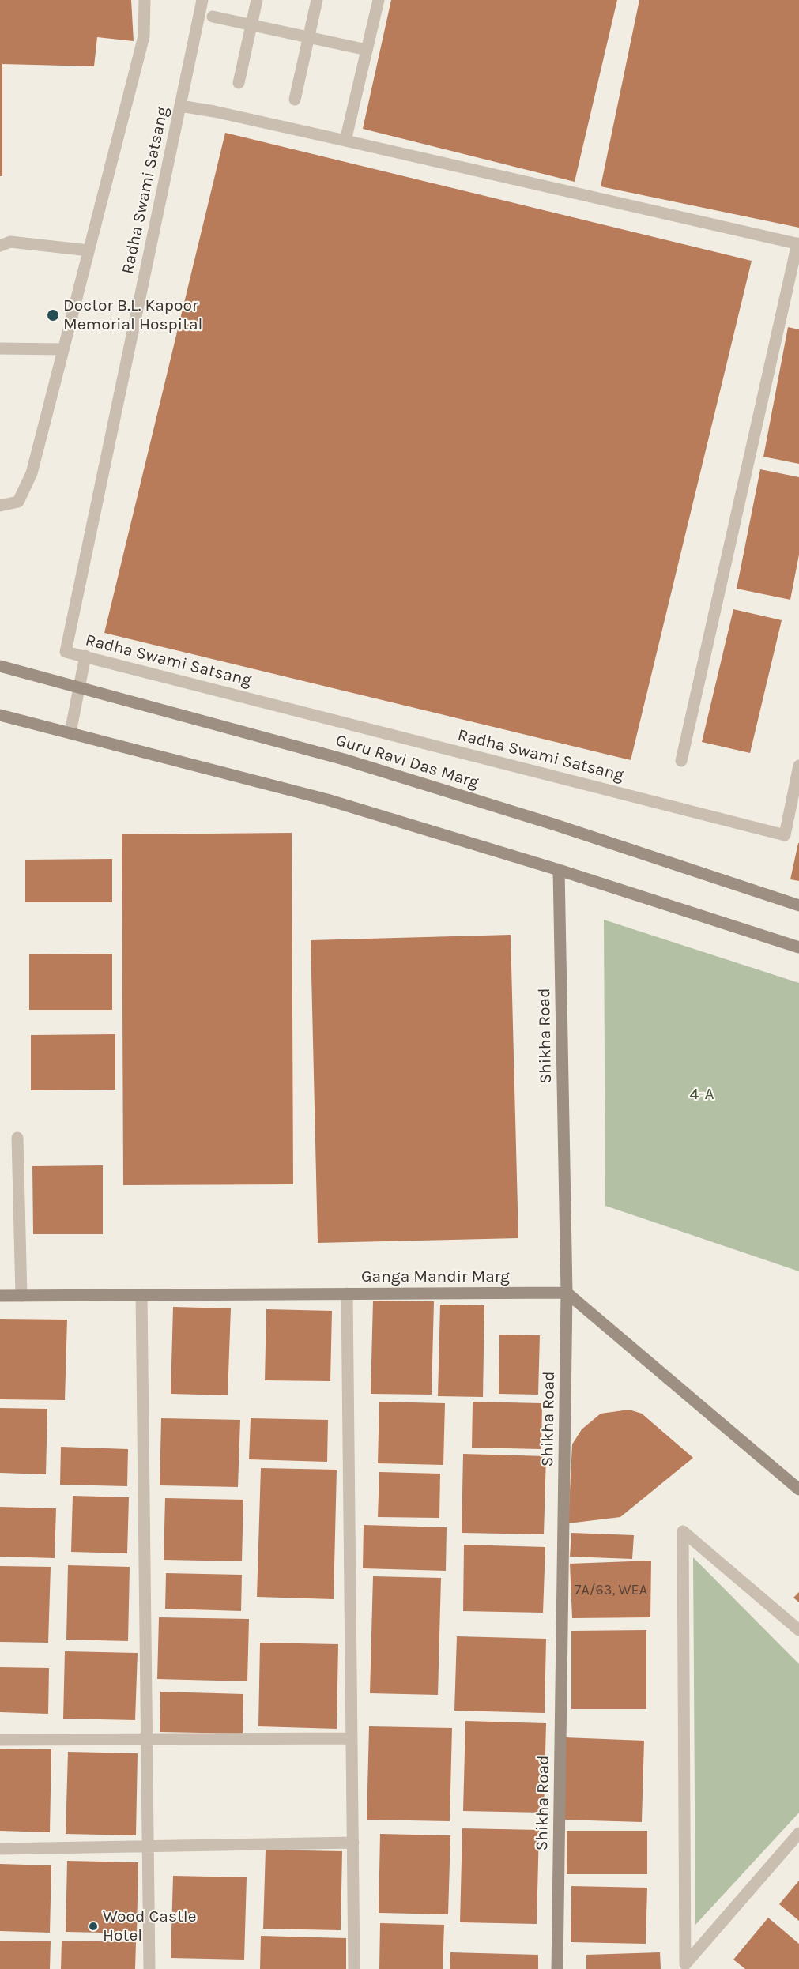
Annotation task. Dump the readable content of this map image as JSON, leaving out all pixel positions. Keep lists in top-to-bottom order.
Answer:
{
  "streets": {
    "street": [
      "Radha Swami Satsang",
      "Guru Ravi Das Marg",
      "Shikha Road",
      "Ganga Mandir Marg"
    ]
  },
  "crossings": [
    ["Shikha Road", "Ganga Mandir Marg"]
  ],
  "parks": ["4-A"],
  "places": ["Doctor B.L. Kapoor Memorial Hospital", "Wood Castle Hotel"],
  "house_numbers": ["7A/63, WEA"]
}
